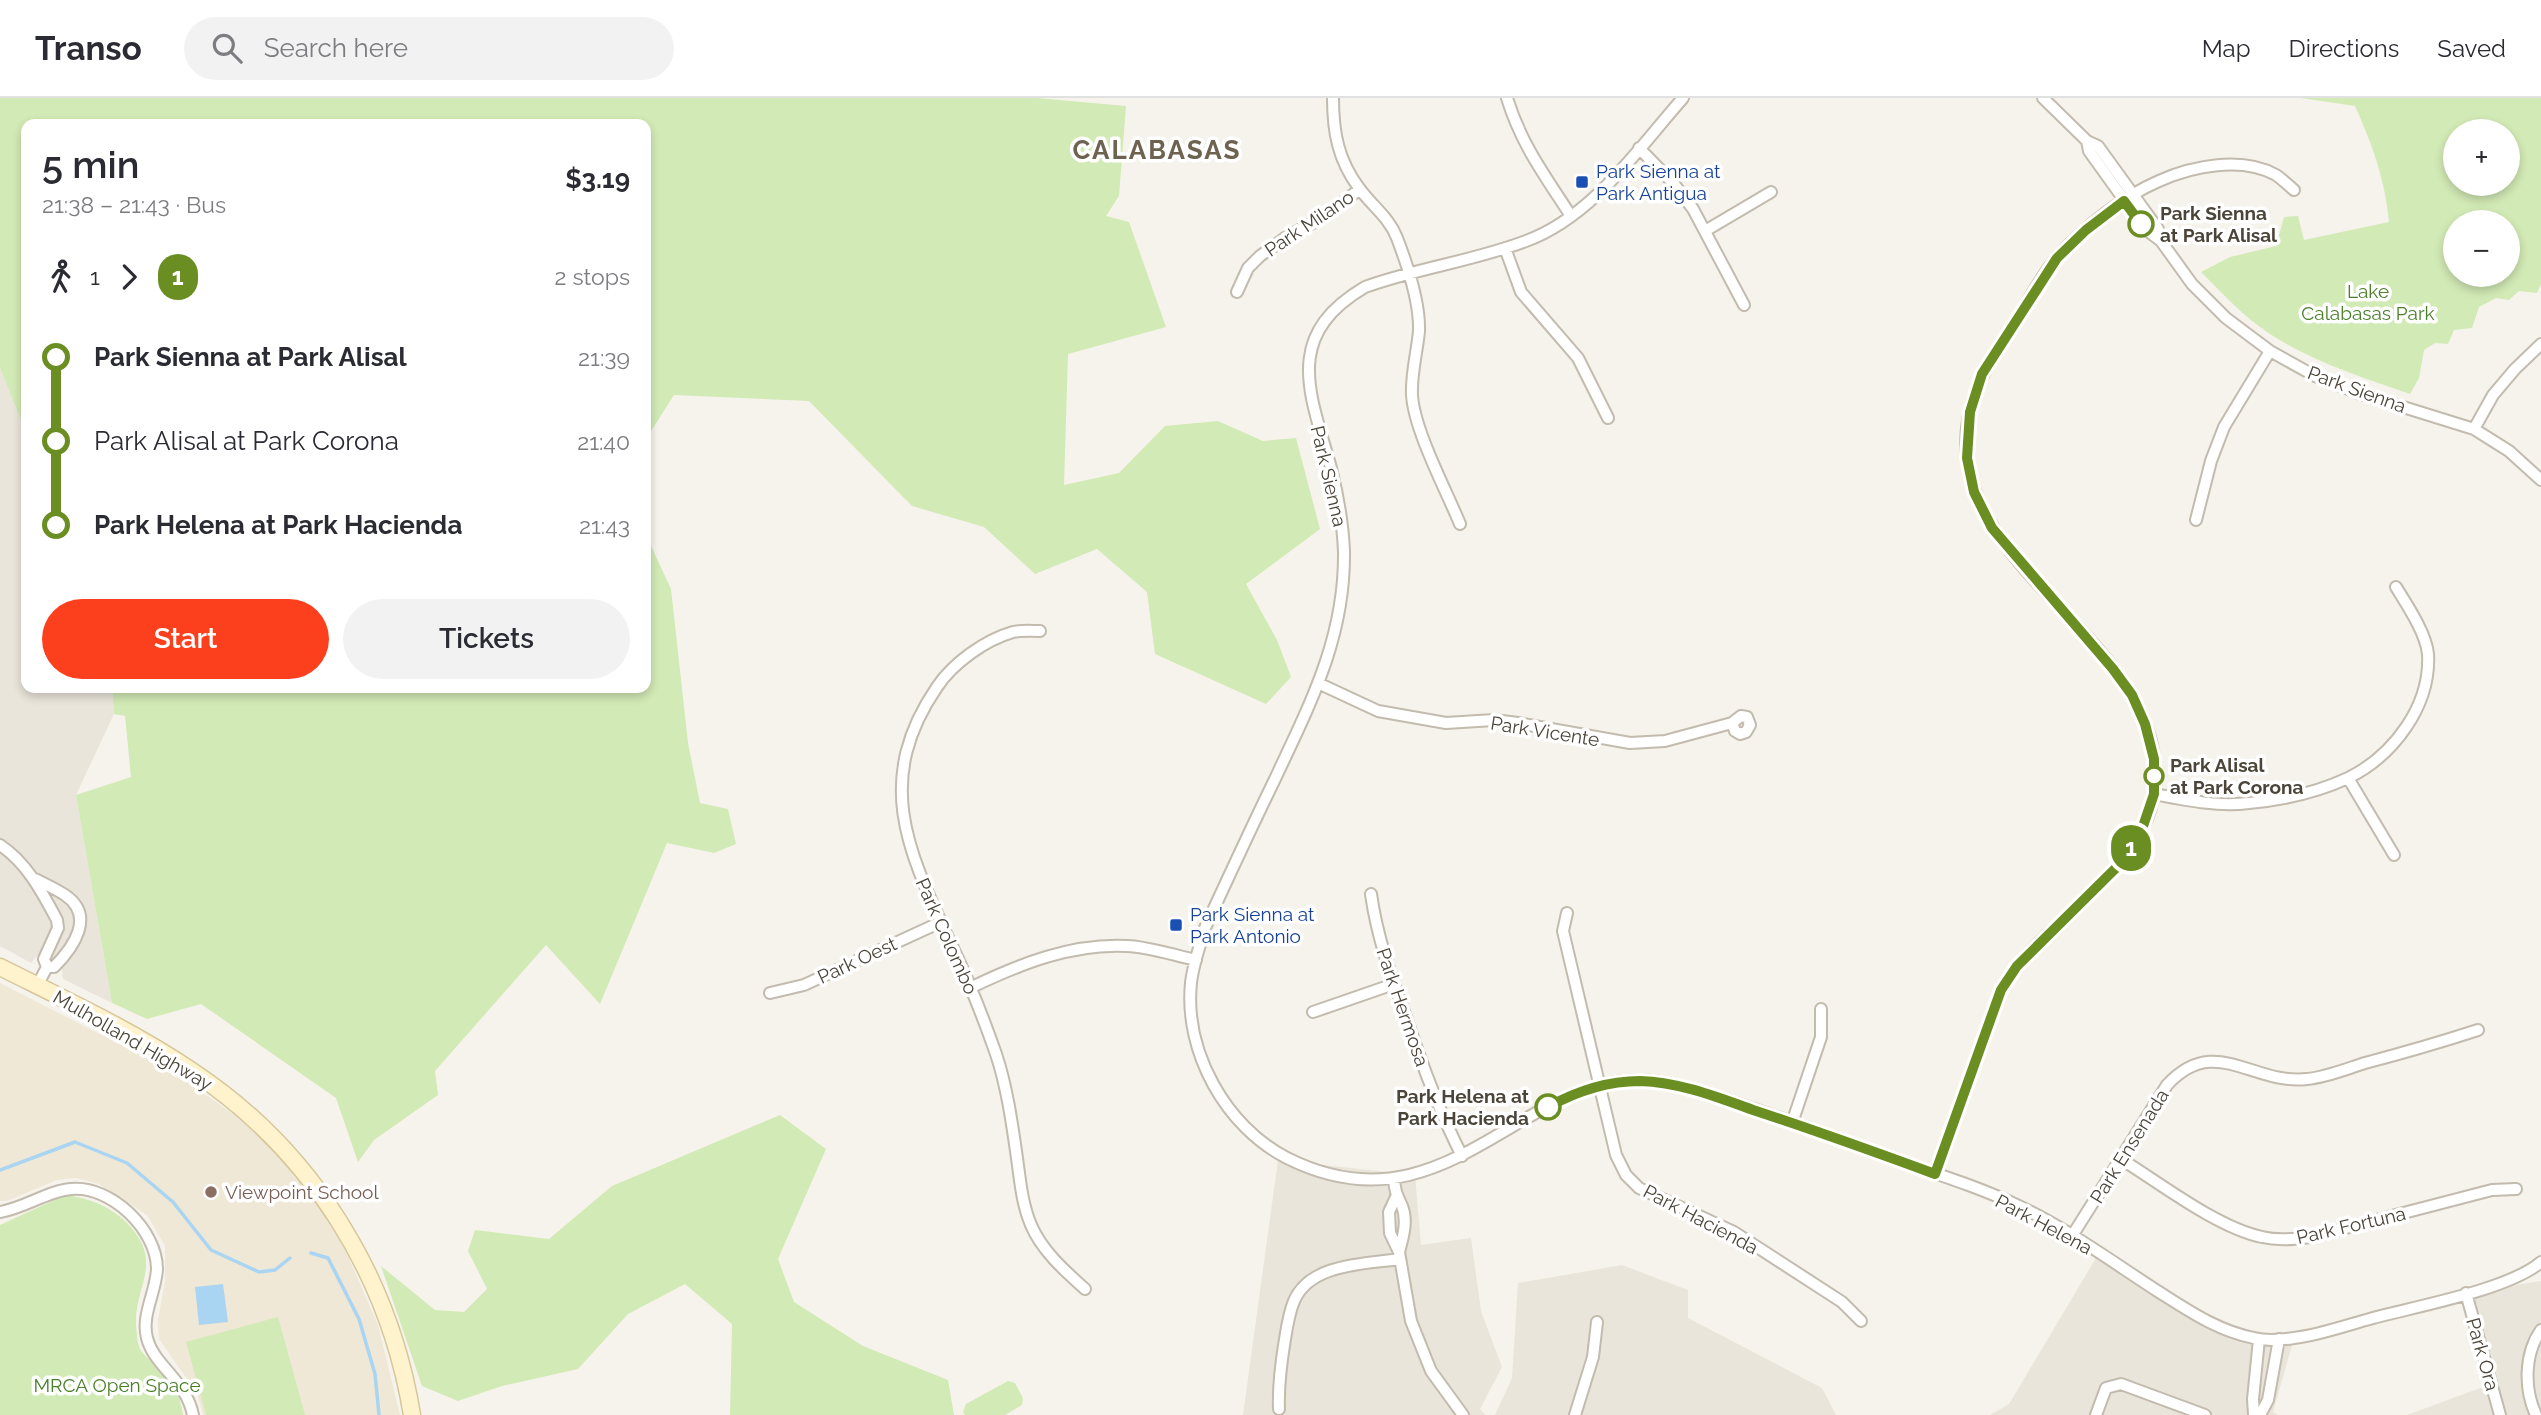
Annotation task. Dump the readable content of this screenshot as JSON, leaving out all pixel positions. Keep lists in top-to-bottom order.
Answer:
{
  "streets": {
    "main road": ["Mulholland Highway"],
    "street": [
      "Park Milano",
      "Park Sienna",
      "Park Vicente",
      "Park Colombo",
      "Park Oest",
      "Park Hermosa",
      "Park Ensenada",
      "Park Hacienda",
      "Park Helena",
      "Park Fortuna",
      "Park Ora"
    ]
  },
  "crossings": [
    ["Park Sienna", "Park Vicente"],
    ["Park Sienna", "Park Helena"],
    ["Park Colombo", "Park Oest"],
    ["Park Hermosa", "Park Helena"],
    ["Park Ensenada", "Park Helena"],
    ["Park Ensenada", "Park Fortuna"],
    ["Park Hacienda", "Park Helena"],
    ["Park Helena", "Park Ora"]
  ],
  "districts": ["CALABASAS"],
  "parks": ["Lake Calabasas Park", "MRCA Open Space"],
  "places": {
    "transit": ["Park Sienna at Park Antigua", "Park Sienna at Park Antonio"],
    "other": [
      "Park Sienna at Park Alisal",
      "Park Alisal at Park Corona",
      "Park Helena at Park Hacienda",
      "Viewpoint School"
    ]
  },
  "lines": ["bus line 1"],
  "page": {
    "header": "Transo",
    "search": "Search here",
    "nav": ["Map", "Directions", "Saved"],
    "on_map": "1",
    "map_buttons": ["+", "−"],
    "heading": ["5 min", "21:38 – 21:43 · Bus", "$3.19"],
    "legs": ["1", "1", "2 stops"],
    "list": [
      {
        "name": "Park Sienna at Park Alisal",
        "value": "21:39"
      },
      {
        "name": "Park Alisal at Park Corona",
        "value": "21:40"
      },
      {
        "name": "Park Helena at Park Hacienda",
        "value": "21:43"
      }
    ],
    "buttons": ["Start", "Tickets"]
  }
}
